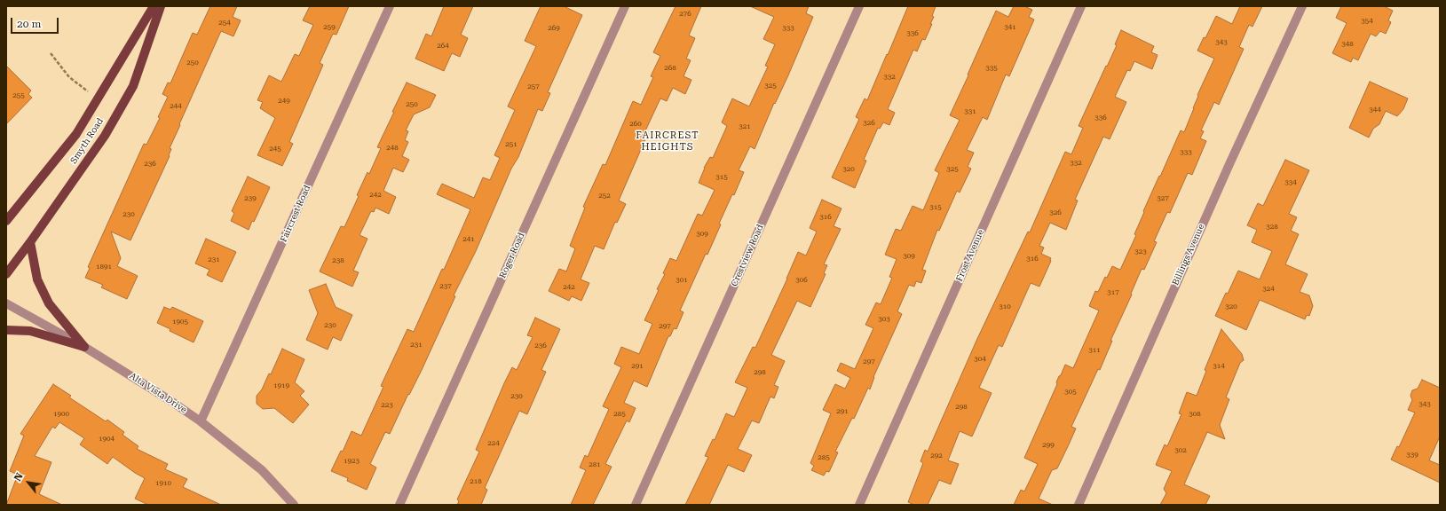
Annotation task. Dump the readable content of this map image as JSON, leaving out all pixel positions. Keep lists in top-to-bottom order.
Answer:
{
  "streets": {
    "main road": ["Smyth Road"],
    "street": [
      "Faircrest Road",
      "Billings Avenue",
      "Roger Road",
      "Crestview Road",
      "Frost Avenue",
      "Alta Vista Drive"
    ]
  },
  "crossings": [
    ["Faircrest Road", "Alta Vista Drive"]
  ],
  "districts": ["FAIRCREST HEIGHTS"],
  "house_numbers": [
    "276",
    "354",
    "254",
    "259",
    "341",
    "269",
    "333",
    "336",
    "343",
    "348",
    "264",
    "250",
    "268",
    "335",
    "332",
    "325",
    "257",
    "255",
    "249",
    "250",
    "244",
    "344",
    "331",
    "336",
    "326",
    "260",
    "321",
    "251",
    "248",
    "245",
    "333",
    "332",
    "236",
    "320",
    "325",
    "315",
    "334",
    "242",
    "252",
    "239",
    "327",
    "315",
    "326",
    "230",
    "316",
    "328",
    "309",
    "241",
    "323",
    "309",
    "316",
    "231",
    "238",
    "1891",
    "301",
    "306",
    "237",
    "242",
    "324",
    "317",
    "310",
    "320",
    "303",
    "1905",
    "230",
    "297",
    "231",
    "236",
    "311",
    "304",
    "297",
    "291",
    "314",
    "298",
    "1919",
    "305",
    "230",
    "343",
    "223",
    "298",
    "291",
    "1900",
    "285",
    "308",
    "1904",
    "224",
    "299",
    "302",
    "339",
    "292",
    "285",
    "1923",
    "281",
    "218",
    "1910"
  ],
  "scale_bar": "20 m",
  "north": "top left"
}
